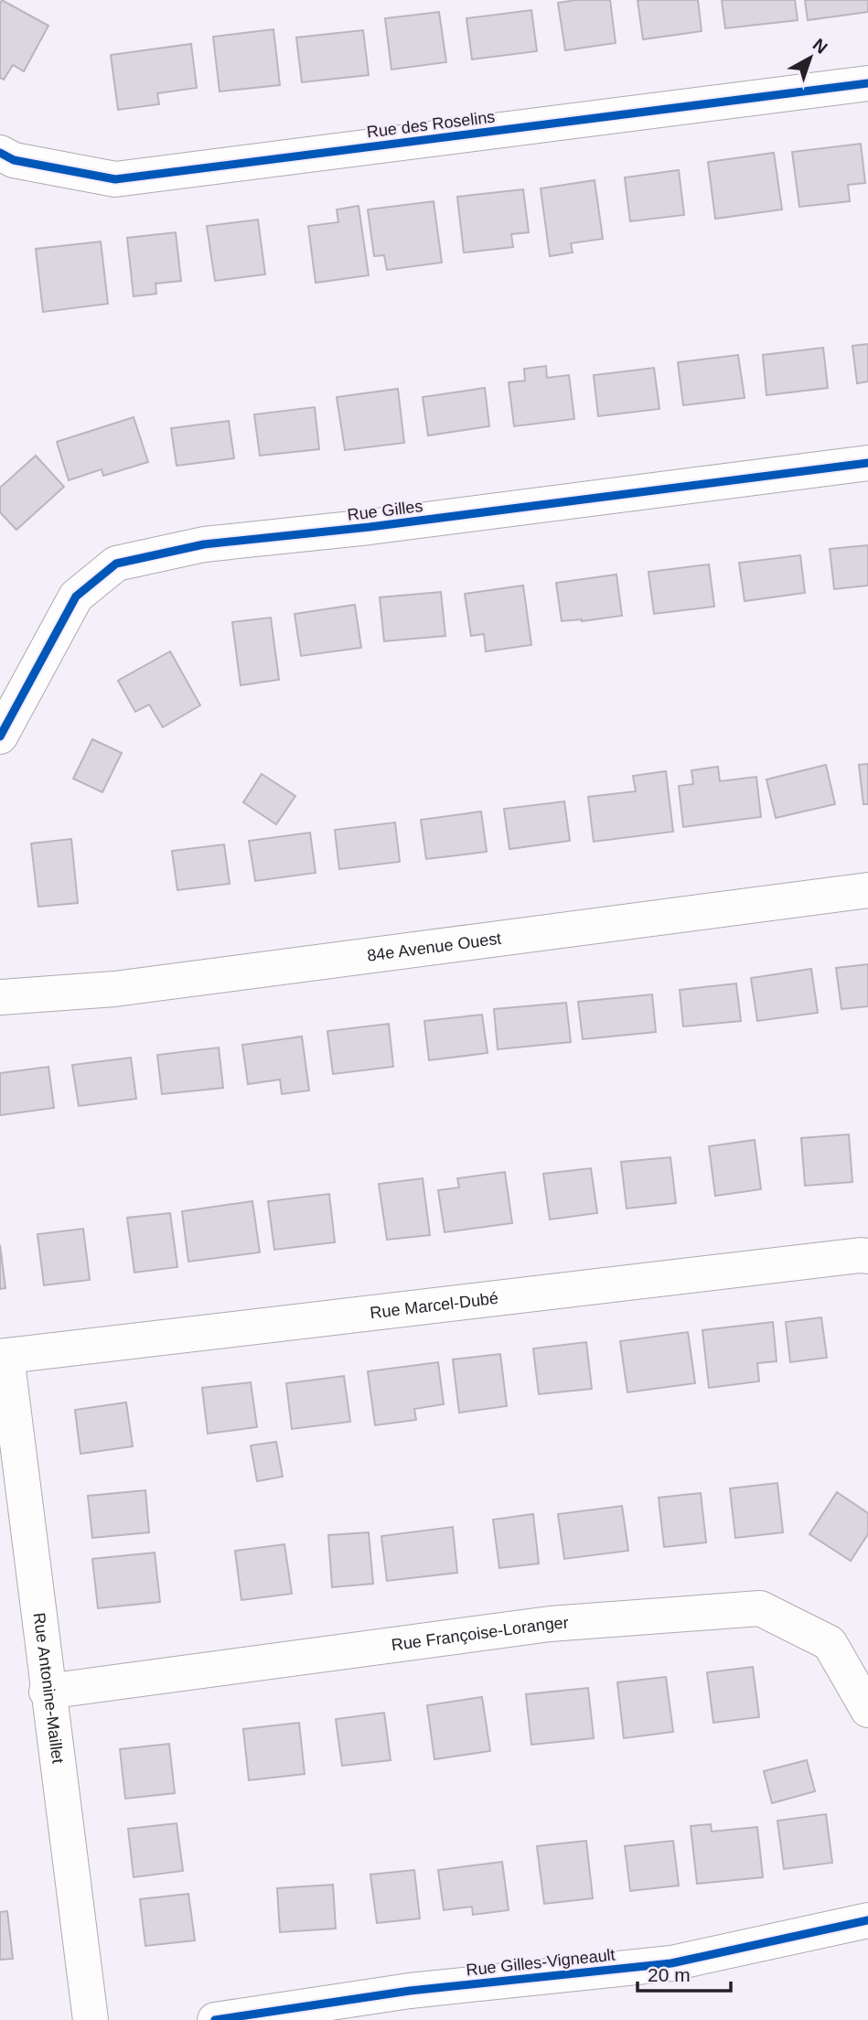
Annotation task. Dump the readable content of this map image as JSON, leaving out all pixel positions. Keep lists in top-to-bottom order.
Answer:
{
  "streets": {
    "street": [
      "Rue des Roselins",
      "Rue Gilles",
      "84e Avenue Ouest",
      "Rue Marcel-Dubé",
      "Rue Françoise-Loranger",
      "Rue Antonine-Maillet",
      "Rue Gilles-Vigneault"
    ]
  },
  "crossings": [
    ["Rue Marcel-Dubé", "Rue Antonine-Maillet"],
    ["Rue Françoise-Loranger", "Rue Antonine-Maillet"]
  ],
  "scale_bar": "20 m",
  "north": "top right"
}
